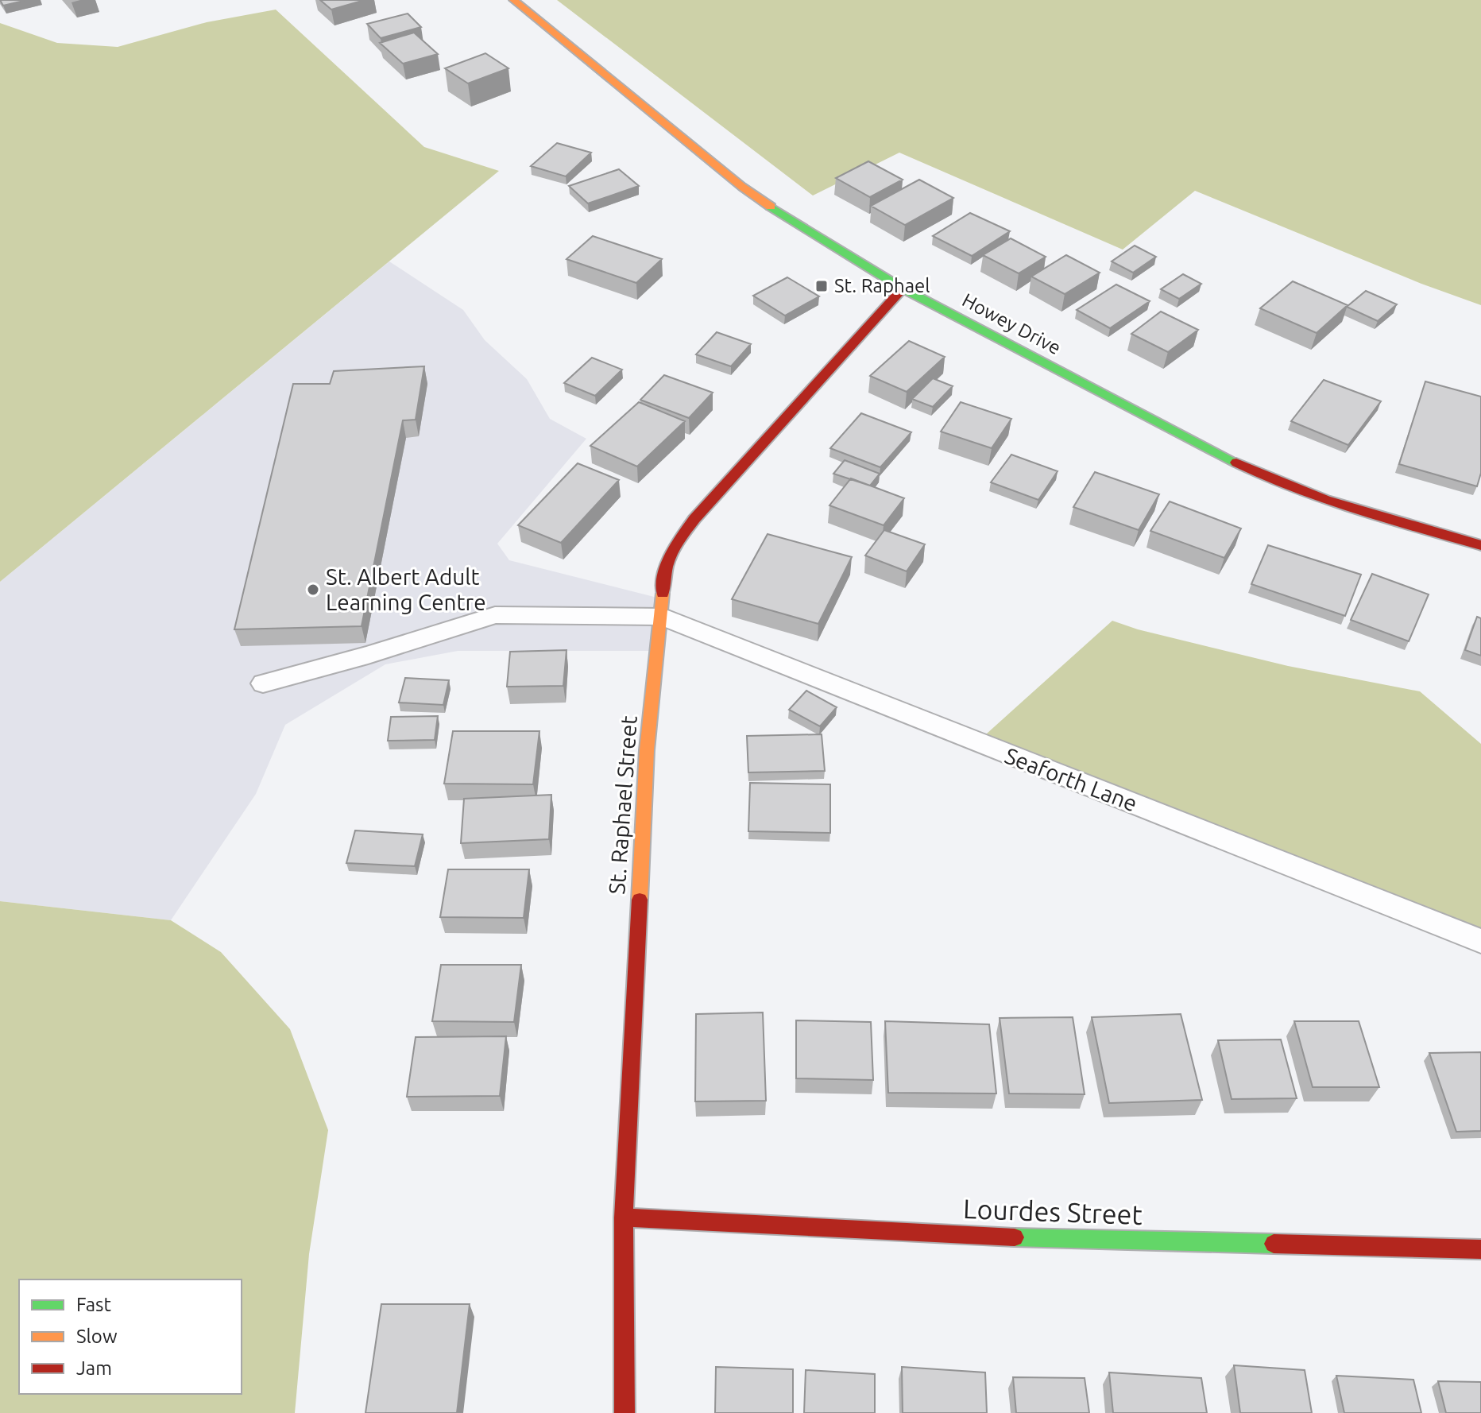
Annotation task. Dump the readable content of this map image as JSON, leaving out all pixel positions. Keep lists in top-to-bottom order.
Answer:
{
  "streets": {
    "street": ["Howey Drive", "St. Raphael Street", "Lourdes Street"],
    "lane": ["Seaforth Lane"]
  },
  "crossings": [
    ["Howey Drive", "St. Raphael Street"],
    ["Seaforth Lane", "St. Raphael Street"],
    ["St. Raphael Street", "Lourdes Street"]
  ],
  "places": {
    "transit": ["St. Raphael"],
    "other": ["St. Albert Adult Learning Centre"]
  },
  "legend": ["Fast", "Slow", "Jam"]
}
